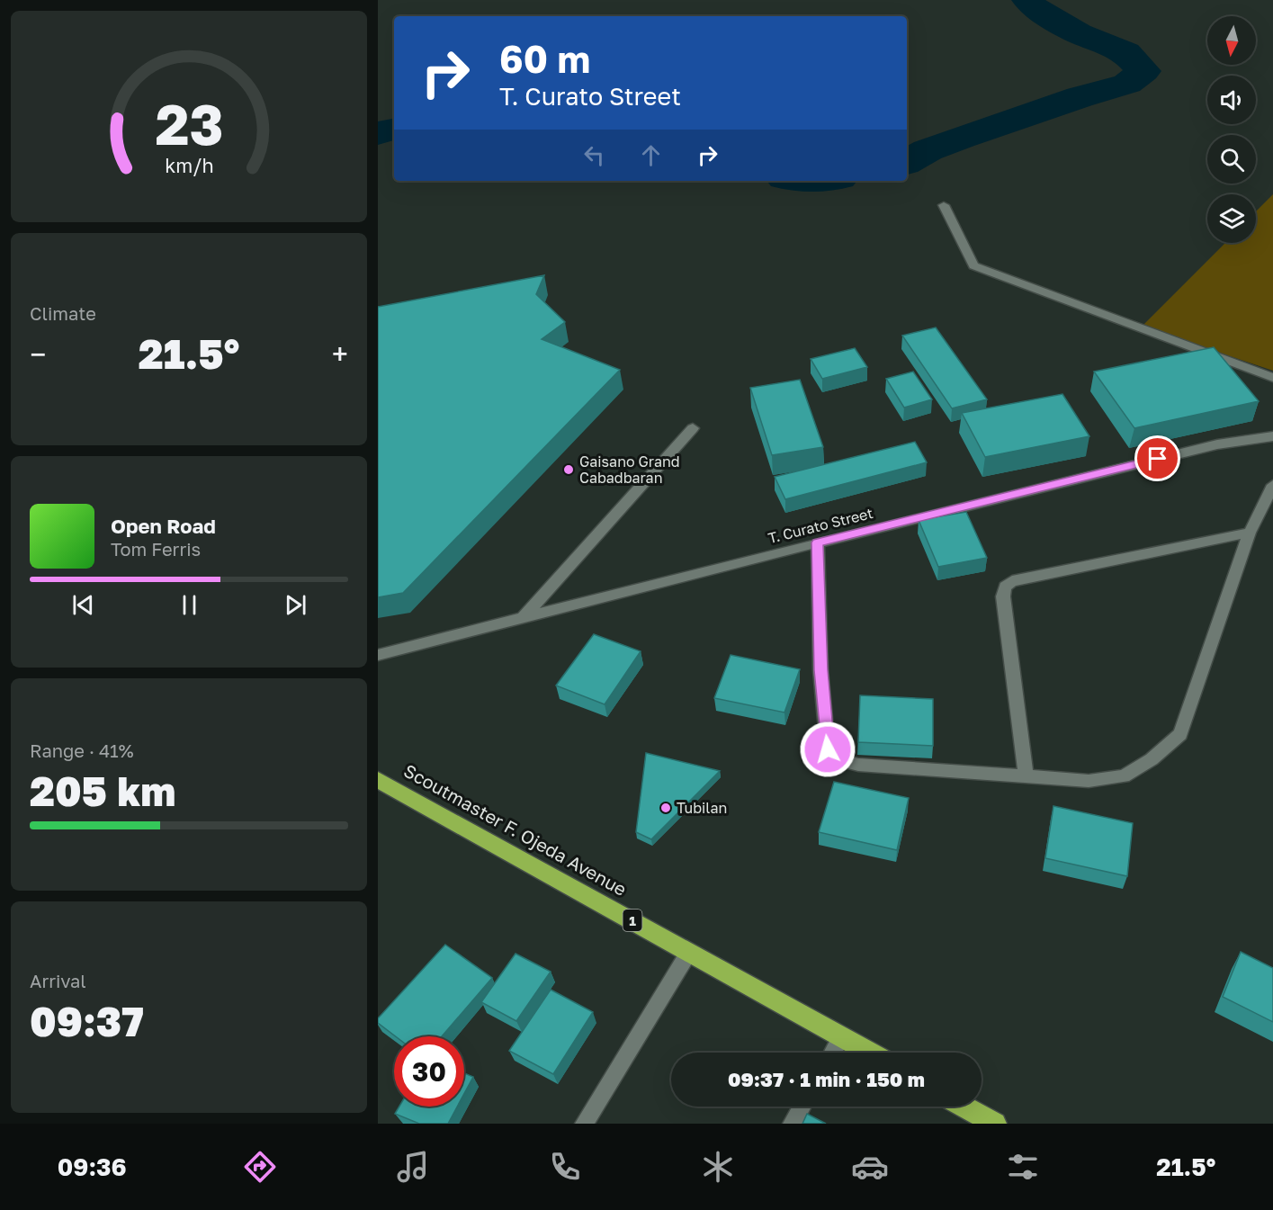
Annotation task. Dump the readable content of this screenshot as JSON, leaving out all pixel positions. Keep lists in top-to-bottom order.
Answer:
{
  "streets": {
    "highway": ["Scoutmaster F. Ojeda Avenue", "1"],
    "street": ["T. Curato Street"]
  },
  "places": ["Gaisano Grand Cabadbaran", "Tubilan"],
  "north": "bottom",
  "page": {
    "turn": ["60 m", "T. Curato Street"],
    "tile": [
      "Climate",
      ["Range · 41%", "205 km"],
      ["Arrival", "09:37"]
    ],
    "heat": ["−", "21.5°", "+"],
    "song": ["Open Road", "Tom Ferris"],
    "limit": "30",
    "trip": "09:37 · 1 min · 150 m",
    "tabs": ["09:36", "21.5°"],
    "gauge": ["23", "km/h"]
  }
}
